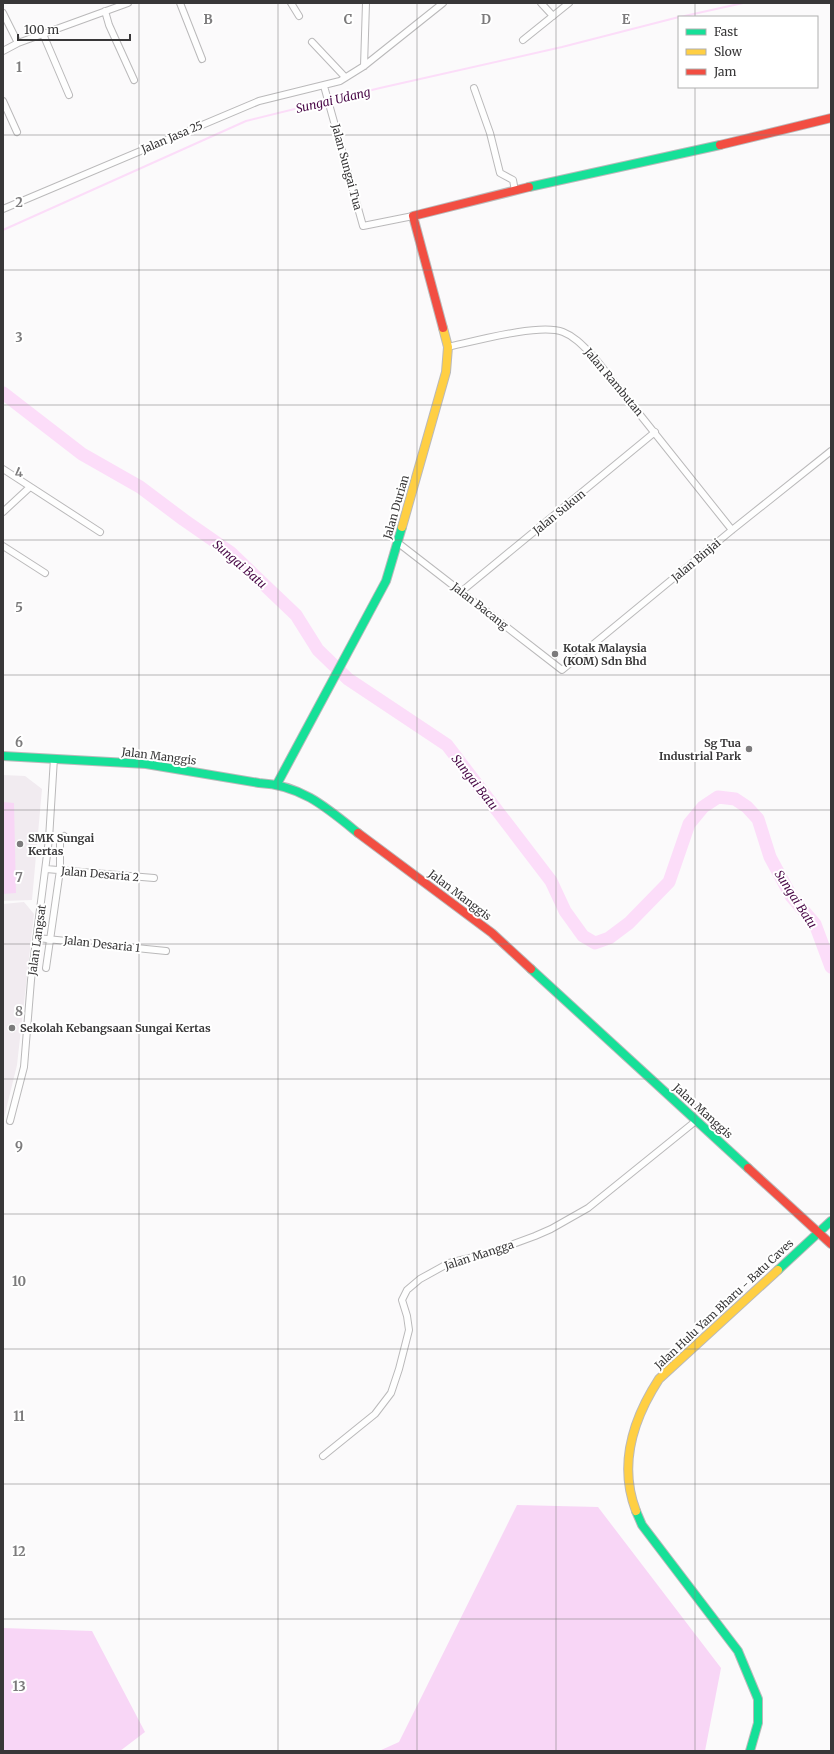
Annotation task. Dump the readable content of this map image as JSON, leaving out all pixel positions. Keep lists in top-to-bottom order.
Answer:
{
  "streets": {
    "street": [
      "Jalan Jasa 25",
      "Jalan Sungai Tua",
      "Jalan Rambutan",
      "Jalan Durian",
      "Jalan Sukun",
      "Jalan Binjai",
      "Jalan Bacang",
      "Jalan Manggis",
      "Jalan Desaria 2",
      "Jalan Langsat",
      "Jalan Desaria 1",
      "Jalan Mangga",
      "Jalan Hulu Yam Bharu - Batu Caves"
    ]
  },
  "crossings": [
    ["Jalan Jasa 25", "Jalan Sungai Tua"],
    ["Jalan Sungai Tua", "Jalan Durian"],
    ["Jalan Rambutan", "Jalan Durian"],
    ["Jalan Rambutan", "Jalan Sukun"],
    ["Jalan Rambutan", "Jalan Binjai"],
    ["Jalan Durian", "Jalan Bacang"],
    ["Jalan Durian", "Jalan Manggis"],
    ["Jalan Sukun", "Jalan Bacang"],
    ["Jalan Binjai", "Jalan Bacang"],
    ["Jalan Manggis", "Jalan Langsat"],
    ["Jalan Manggis", "Jalan Mangga"],
    ["Jalan Manggis", "Jalan Hulu Yam Bharu - Batu Caves"],
    ["Jalan Desaria 2", "Jalan Langsat"],
    ["Jalan Langsat", "Jalan Desaria 1"]
  ],
  "water": ["Sungai Udang", "Sungai Batu"],
  "places": [
    "Kotak Malaysia (KOM) Sdn Bhd",
    "Sg Tua Industrial Park",
    "SMK Sungai Kertas",
    "Sekolah Kebangsaan Sungai Kertas"
  ],
  "legend": ["Fast", "Slow", "Jam"],
  "scale_bar": "100 m",
  "grid": {
    "columns": [
      "B",
      "C",
      "D",
      "E"
    ],
    "rows": [
      "1",
      "2",
      "3",
      "4",
      "5",
      "6",
      "7",
      "8",
      "9",
      "10",
      "11",
      "12",
      "13"
    ]
  }
}
